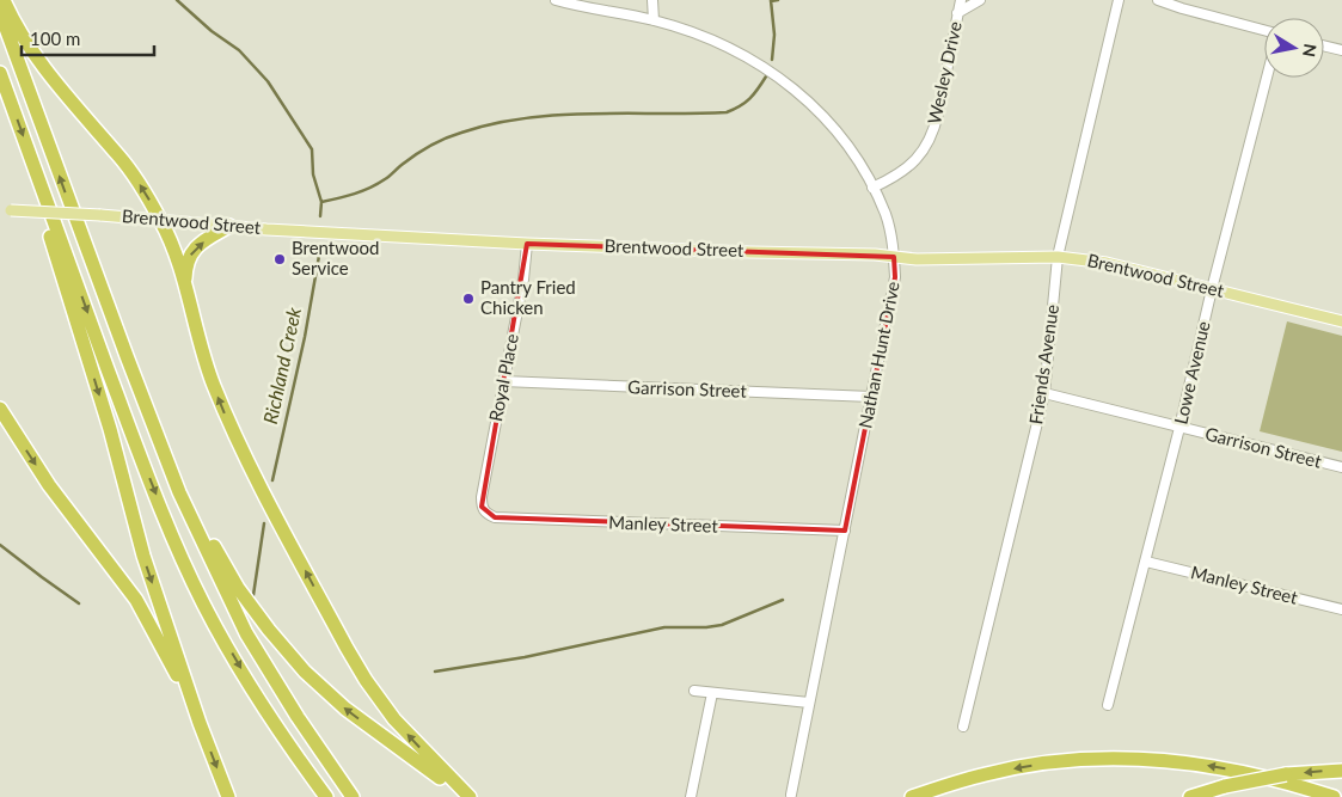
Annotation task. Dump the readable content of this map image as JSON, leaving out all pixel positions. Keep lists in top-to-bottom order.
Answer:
{
  "streets": {
    "main road": ["Brentwood Street"],
    "street": [
      "Wesley Drive",
      "Nathan Hunt Drive",
      "Friends Avenue",
      "Lowe Avenue",
      "Royal Place",
      "Garrison Street",
      "Manley Street"
    ]
  },
  "crossings": [
    ["Wesley Drive", "Nathan Hunt Drive"],
    ["Brentwood Street", "Nathan Hunt Drive"],
    ["Brentwood Street", "Friends Avenue"],
    ["Brentwood Street", "Lowe Avenue"],
    ["Brentwood Street", "Royal Place"],
    ["Nathan Hunt Drive", "Garrison Street"],
    ["Nathan Hunt Drive", "Manley Street"],
    ["Friends Avenue", "Garrison Street"],
    ["Lowe Avenue", "Garrison Street"],
    ["Lowe Avenue", "Manley Street"],
    ["Royal Place", "Garrison Street"],
    ["Royal Place", "Manley Street"]
  ],
  "water": ["Richland Creek"],
  "places": ["Brentwood Service", "Pantry Fried Chicken"],
  "scale_bar": "100 m",
  "north": "right"
}
